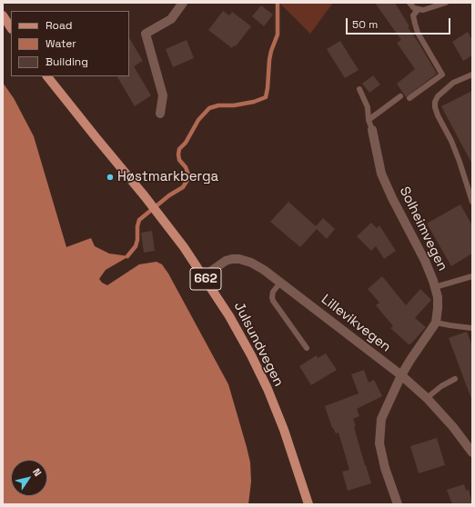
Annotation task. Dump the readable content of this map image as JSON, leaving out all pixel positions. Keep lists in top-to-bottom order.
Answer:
{
  "streets": {
    "main road": ["662", "Julsundvegen"],
    "street": ["Solheimvegen", "Lillevikvegen"]
  },
  "crossings": [
    ["Solheimvegen", "Lillevikvegen"],
    ["Lillevikvegen", "Julsundvegen"]
  ],
  "places": ["Høstmarkberga"],
  "legend": ["Road", "Water", "Building"],
  "scale_bar": "50 m",
  "north": "top right"
}
